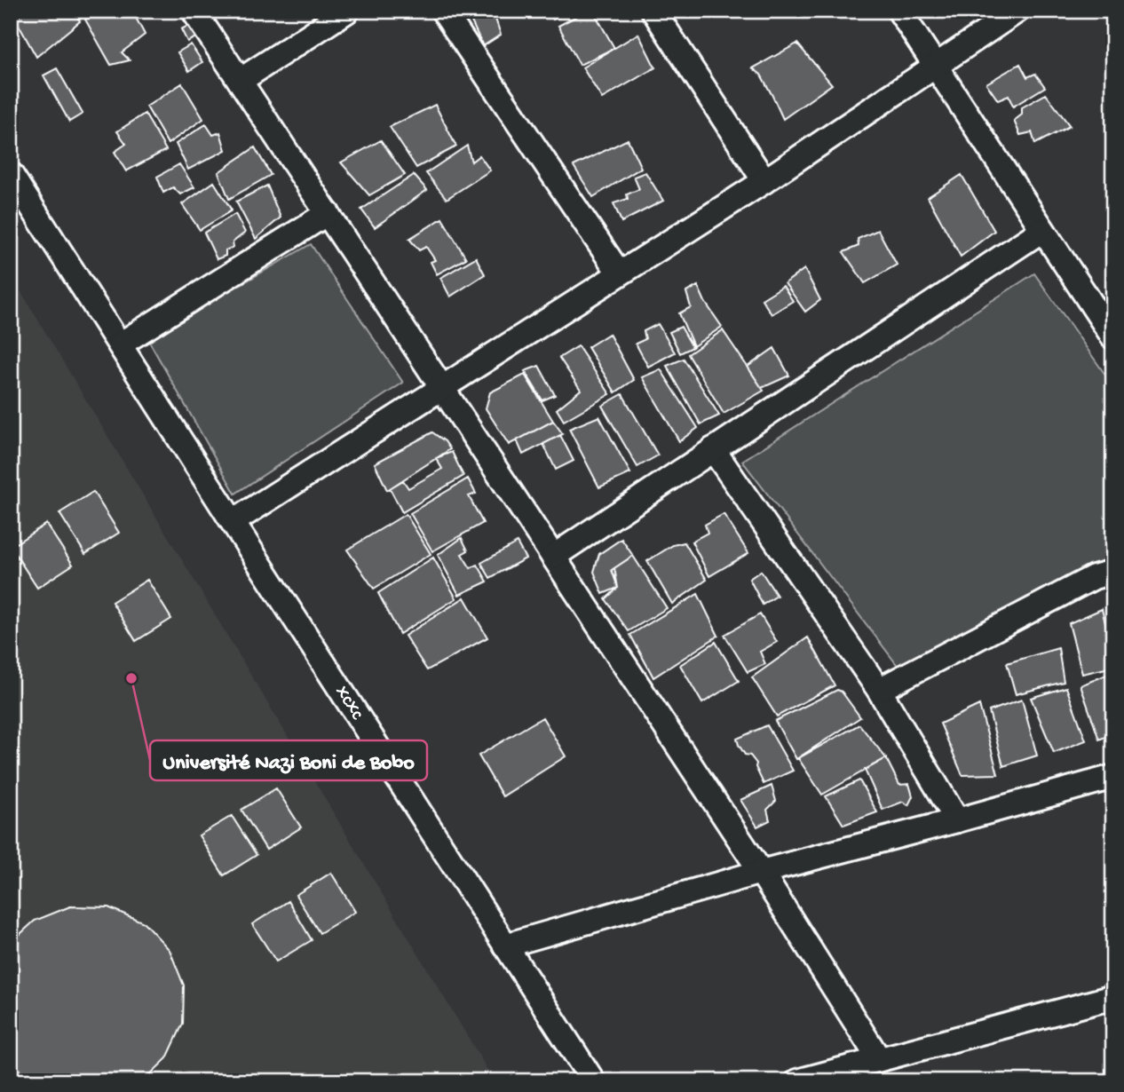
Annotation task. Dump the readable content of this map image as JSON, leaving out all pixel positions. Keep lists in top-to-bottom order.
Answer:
{
  "streets": {
    "street": ["xcxc"]
  },
  "places": ["Université Nazi Boni de Bobo"]
}
